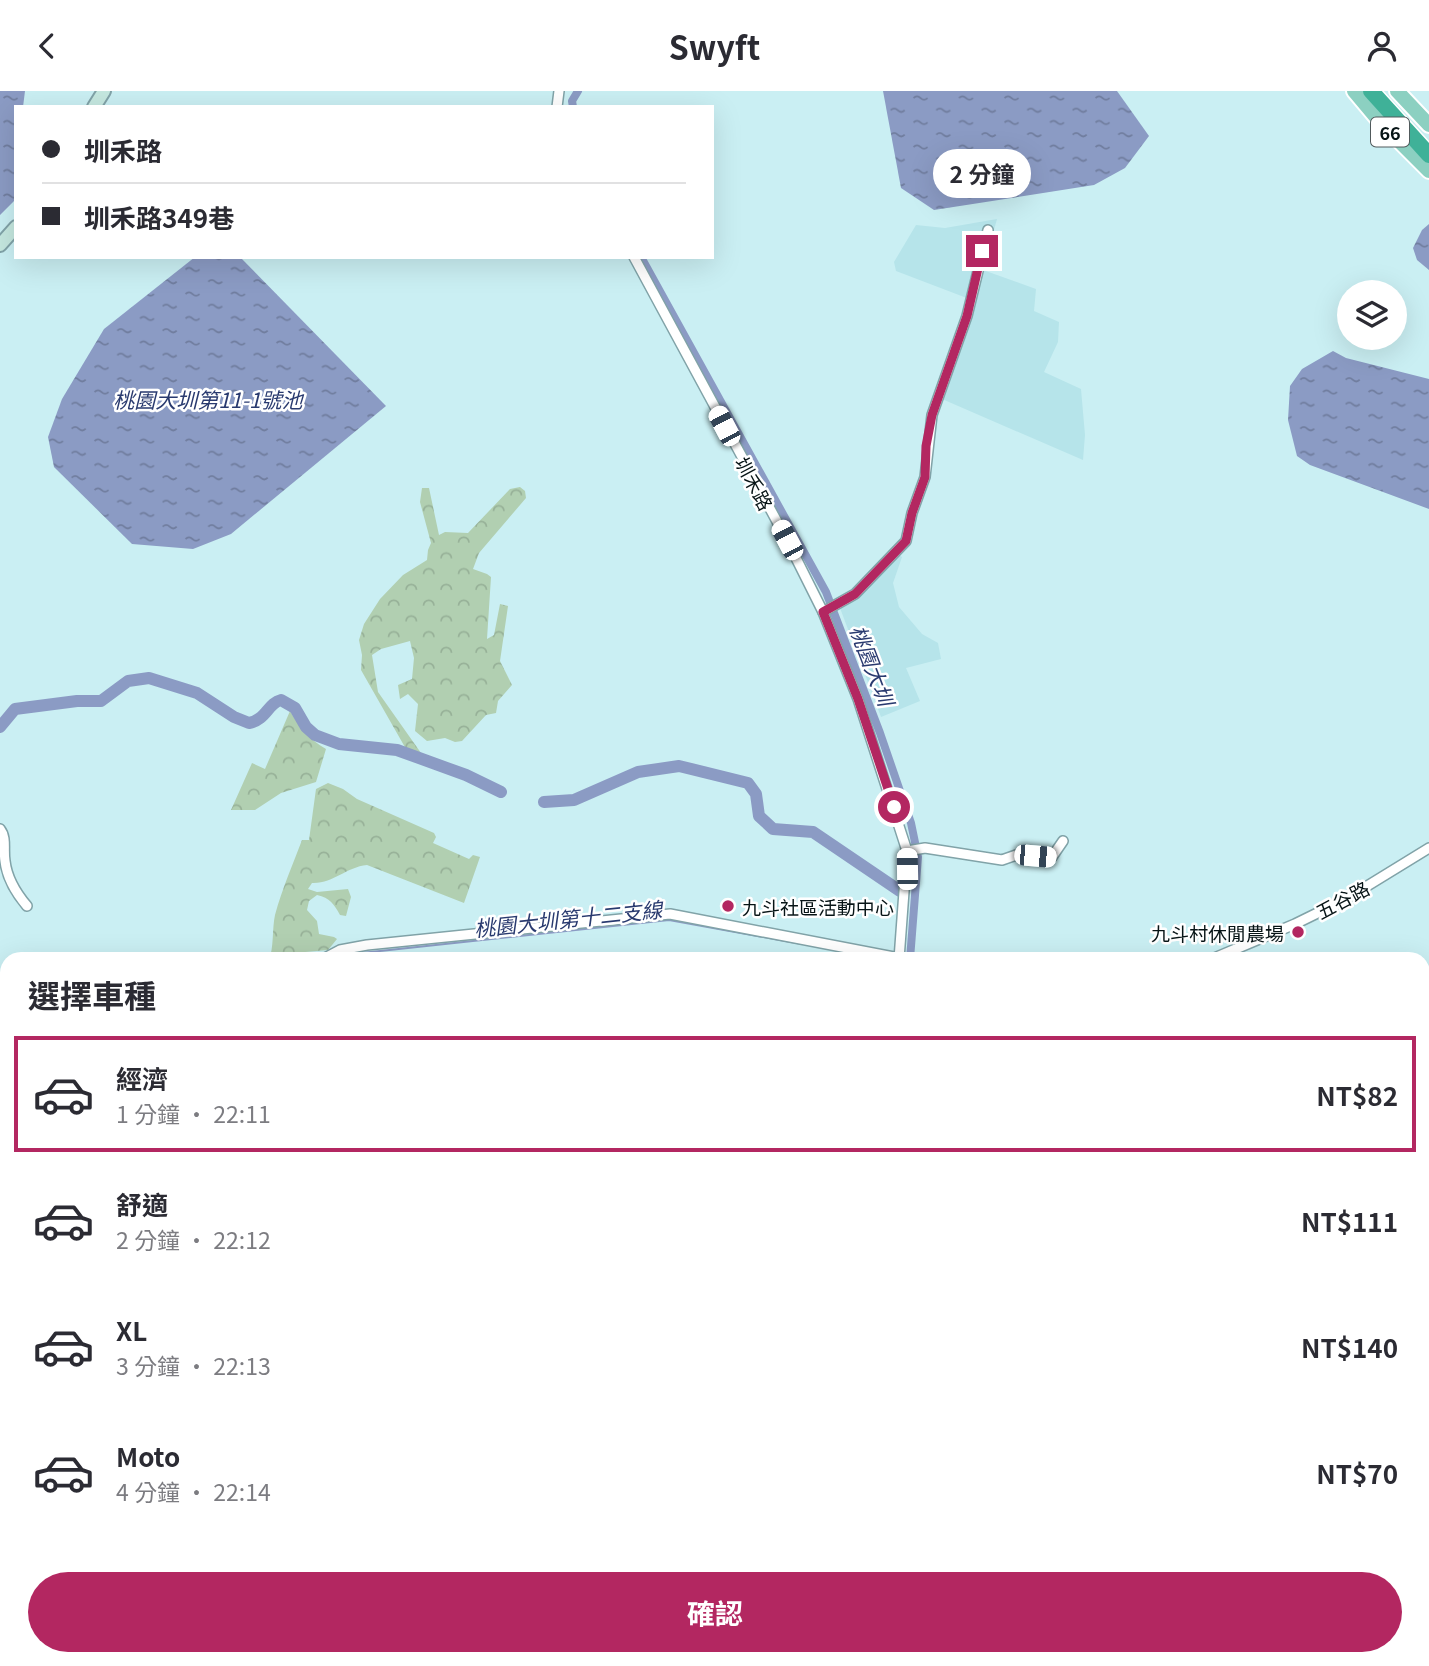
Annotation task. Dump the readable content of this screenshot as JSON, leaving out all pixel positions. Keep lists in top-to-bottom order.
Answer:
{
  "streets": {
    "highway": ["66"],
    "street": ["圳禾路", "五谷路"]
  },
  "water": ["桃園大圳第11-1號池", "桃園大圳", "桃園大圳第十二支線"],
  "places": ["九斗社區活動中心", "九斗村休閒農場"],
  "page": {
    "header": "Swyft",
    "banner": ["圳禾路", "圳禾路349巷"],
    "bubble": "2 分鐘",
    "heading": "選擇車種",
    "list": [
      {
        "name": "經濟",
        "note": "1 分鐘 · 22:11",
        "value": "NT$82"
      },
      {
        "name": "舒適",
        "note": "2 分鐘 · 22:12",
        "value": "NT$111"
      },
      {
        "name": "XL",
        "note": "3 分鐘 · 22:13",
        "value": "NT$140"
      },
      {
        "name": "Moto",
        "note": "4 分鐘 · 22:14",
        "value": "NT$70"
      }
    ],
    "buttons": "確認"
  }
}
